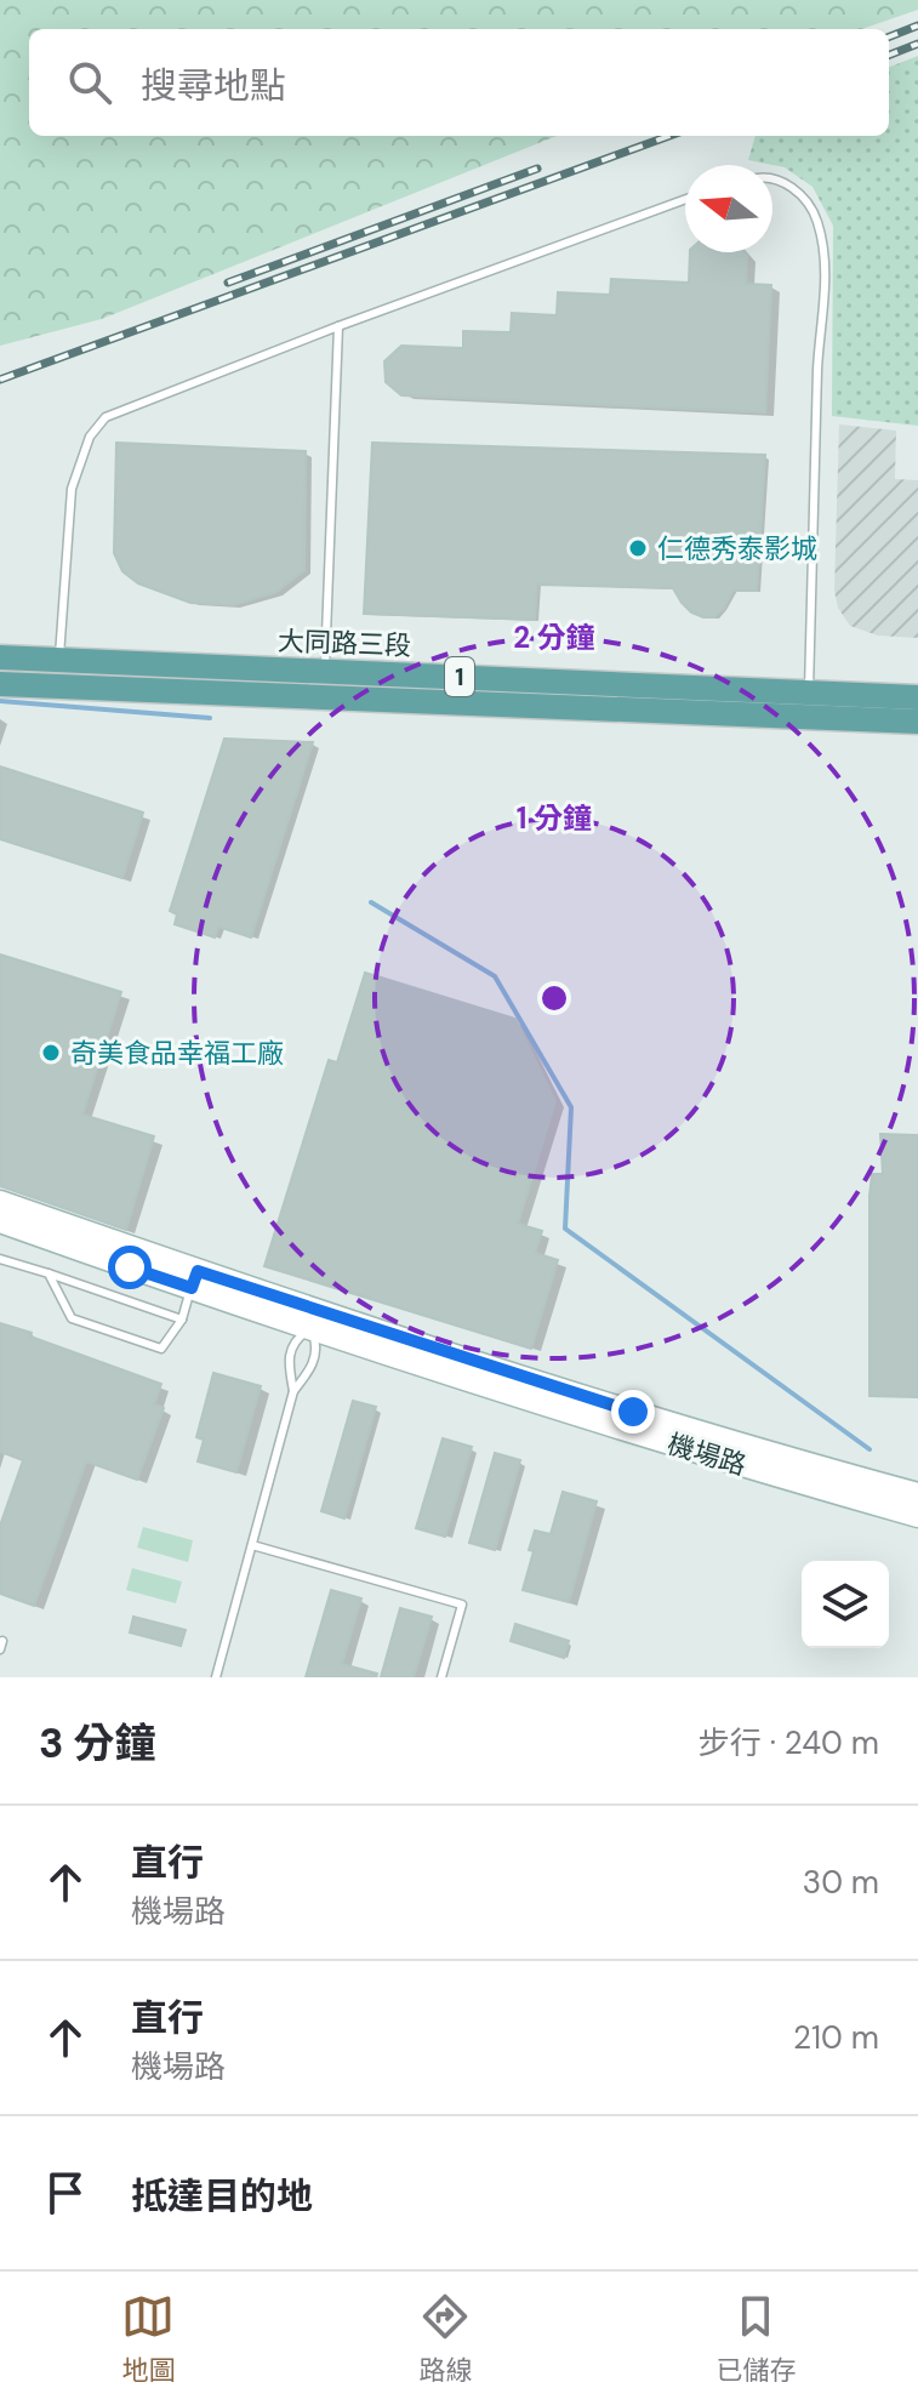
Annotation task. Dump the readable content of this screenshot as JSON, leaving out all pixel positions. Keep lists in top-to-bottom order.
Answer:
{
  "streets": {
    "main road": ["大同路三段", "1"],
    "street": ["機場路"]
  },
  "places": ["仁德秀泰影城", "奇美食品幸福工廠"],
  "north": "left",
  "page": {
    "search": "搜尋地點",
    "heading": ["3 分鐘", "步行 · 240 m"],
    "list": [
      ["直行", "機場路", "30 m"],
      ["直行", "機場路", "210 m"],
      "抵達目的地"
    ],
    "nav": ["地圖", "路線", "已儲存"]
  },
  "rings": ["2 分鐘", "1 分鐘"]
}
